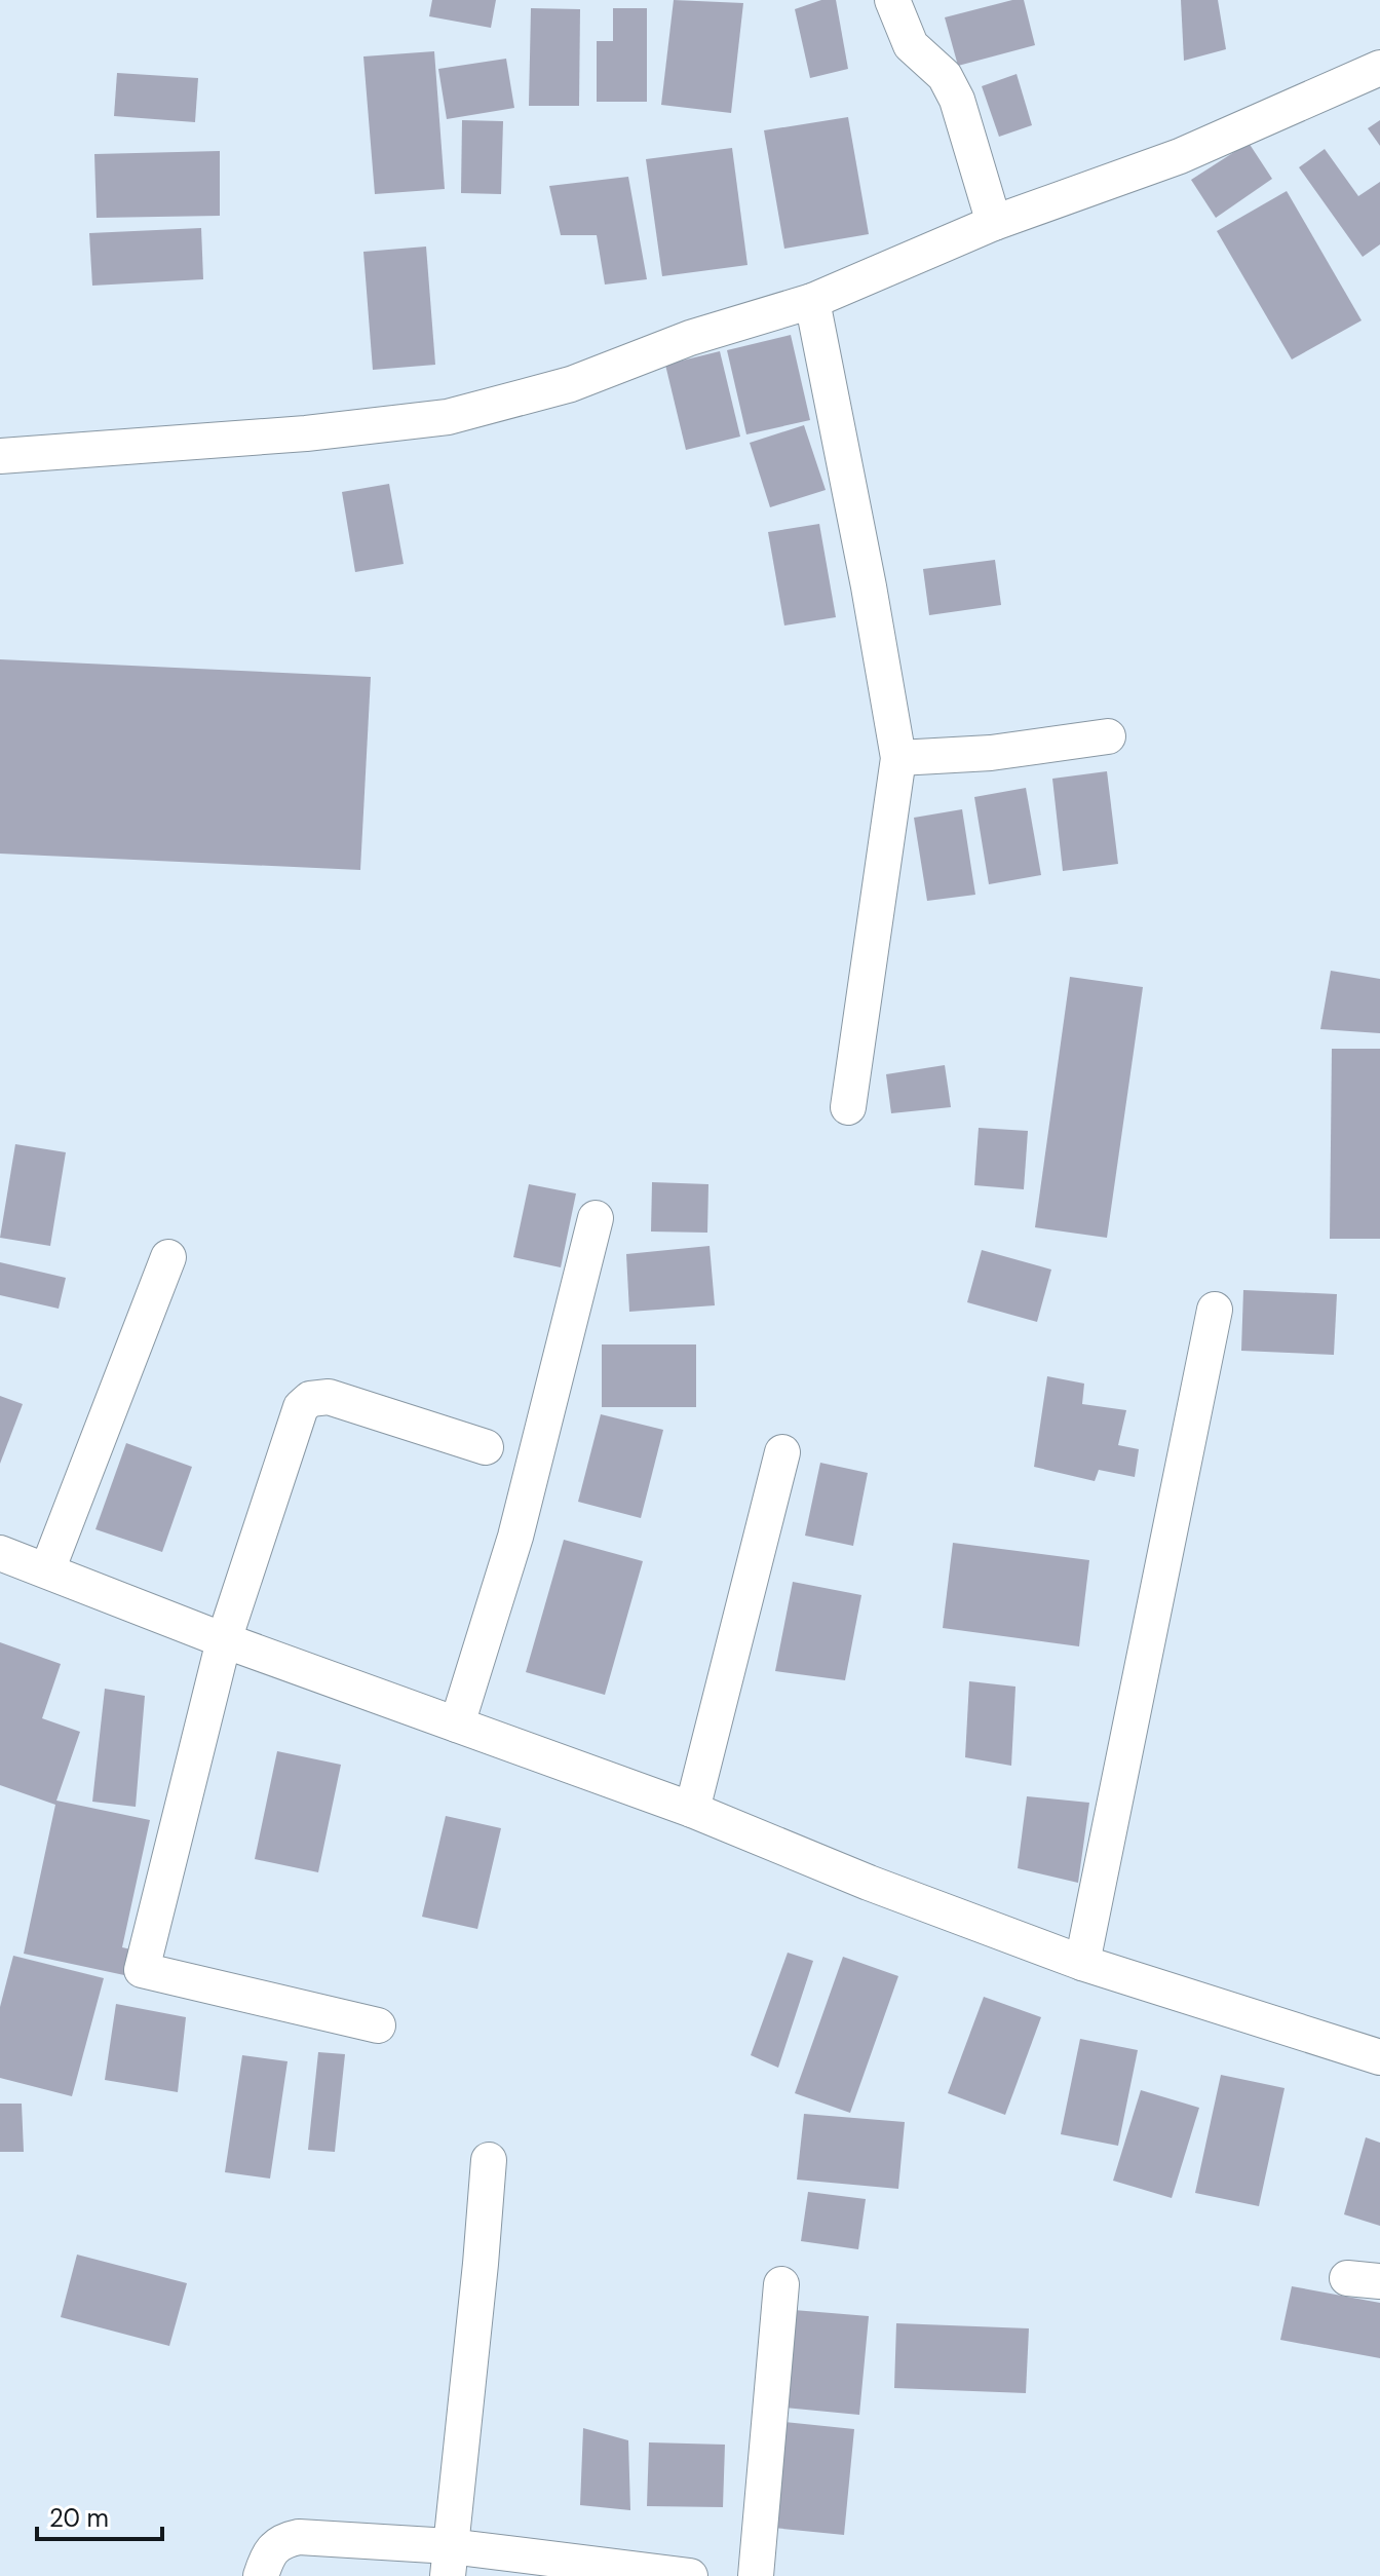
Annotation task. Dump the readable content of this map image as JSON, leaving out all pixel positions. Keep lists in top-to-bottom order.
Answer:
{
  "scale_bar": "20 m"
}
